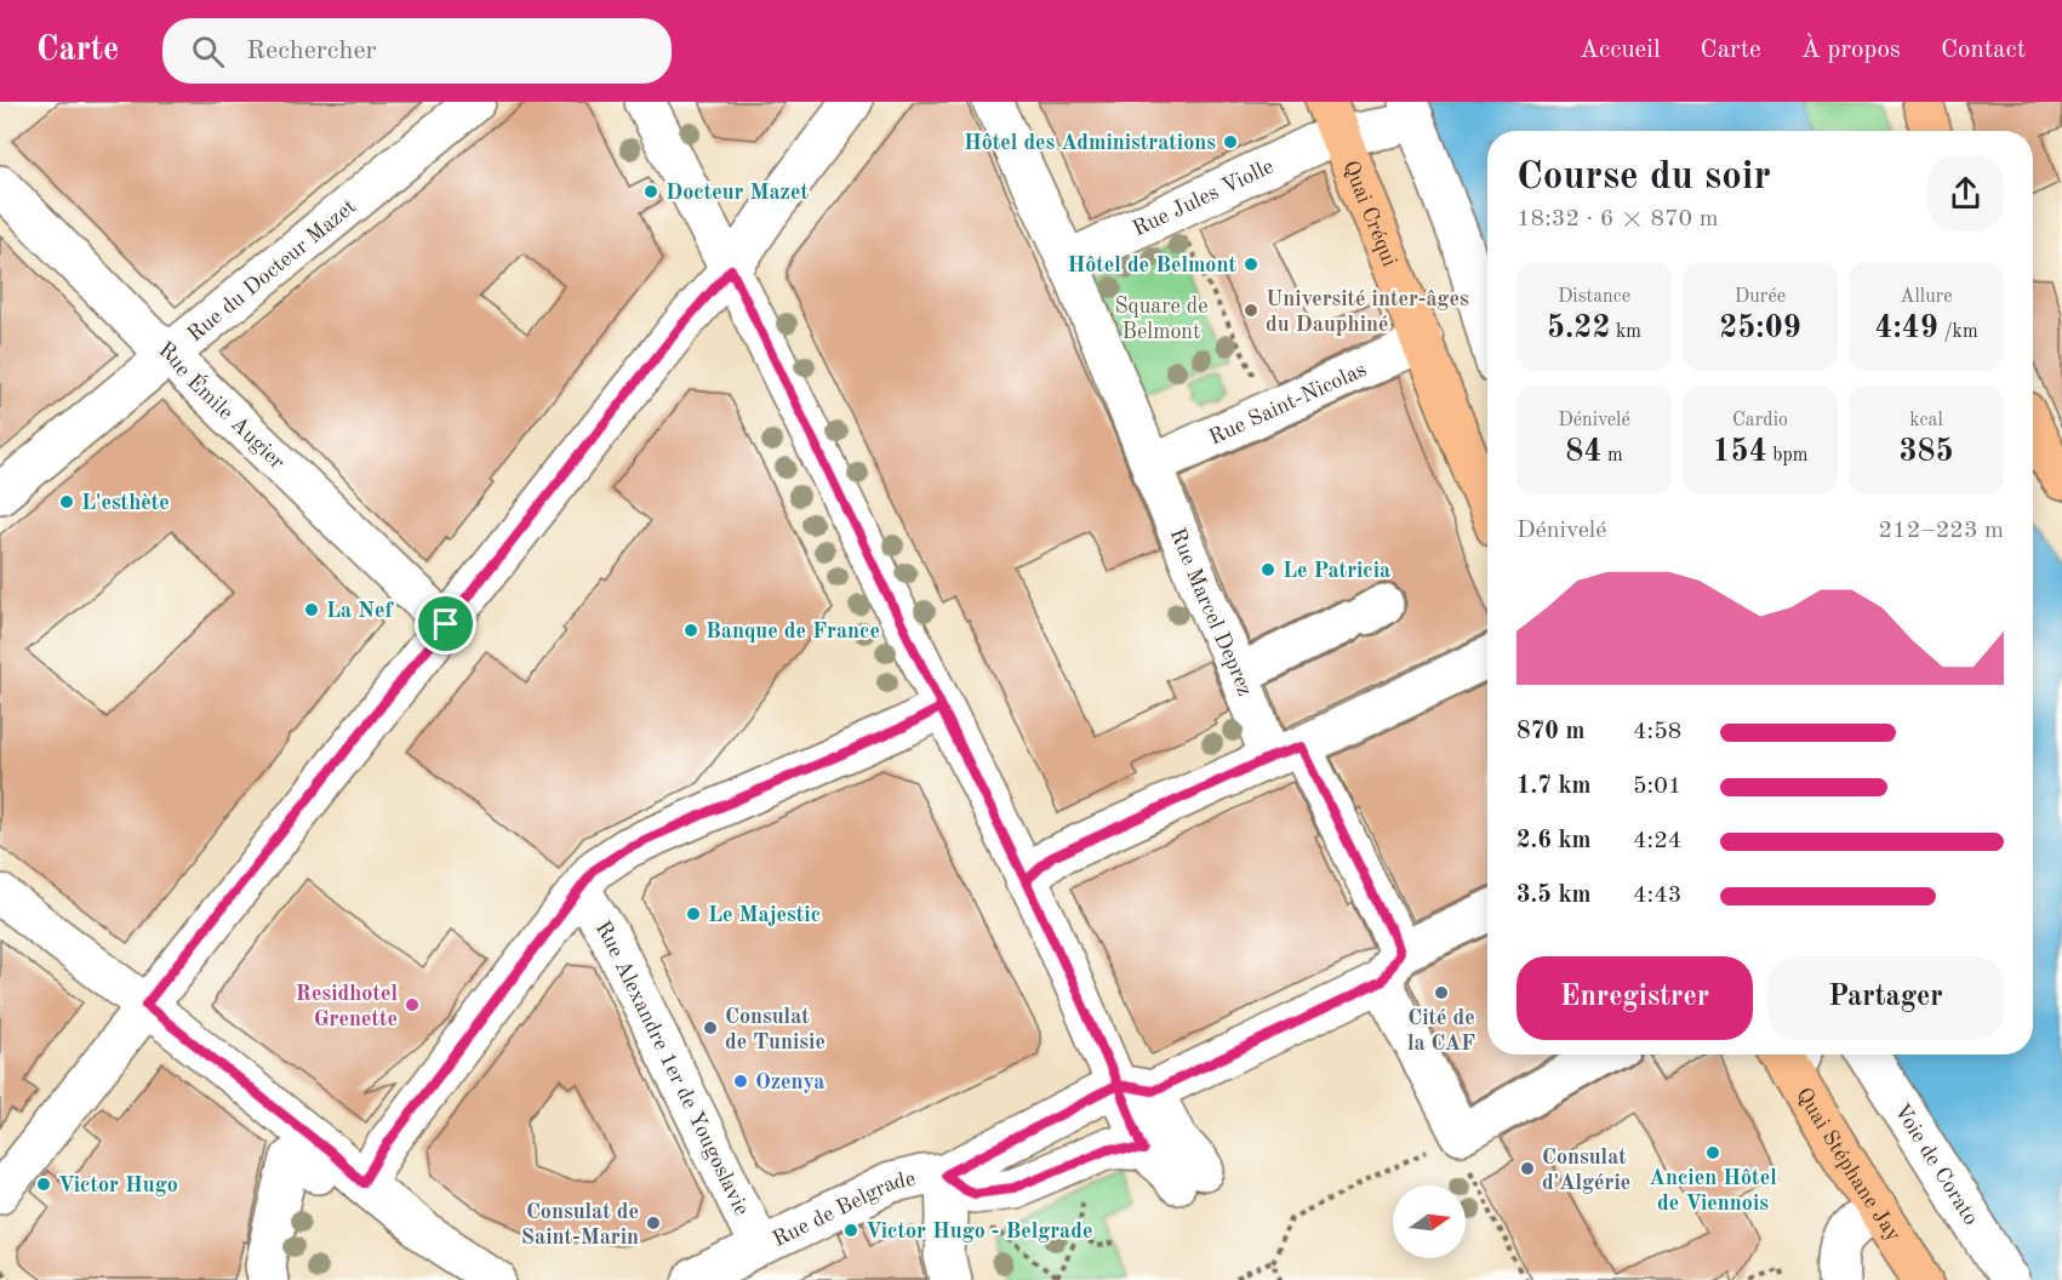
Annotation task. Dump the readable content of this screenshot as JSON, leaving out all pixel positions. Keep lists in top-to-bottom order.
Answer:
{
  "streets": {
    "main road": ["Quai Créqui", "Quai Stéphane Jay"],
    "street": [
      "Rue Jules Violle",
      "Rue du Docteur Mazet",
      "Rue Saint-Nicolas",
      "Rue Émile Augier",
      "Rue Marcel Deprez",
      "Rue Alexandre 1er de Yougoslavie",
      "Voie de Corato",
      "Rue de Belgrade"
    ]
  },
  "crossings": [
    ["Rue Jules Violle", "Quai Créqui"],
    ["Quai Créqui", "Rue Saint-Nicolas"],
    ["Rue du Docteur Mazet", "Rue Émile Augier"],
    ["Rue Saint-Nicolas", "Rue Marcel Deprez"],
    ["Rue Marcel Deprez", "Rue de Belgrade"],
    ["Rue Alexandre 1er de Yougoslavie", "Rue de Belgrade"]
  ],
  "parks": ["Square de Belmont"],
  "places": [
    "Hôtel des Administrations",
    "Docteur Mazet",
    "Hôtel de Belmont",
    "Université inter-âges du Dauphiné",
    "L'esthète",
    "Le Patricia",
    "La Nef",
    "Banque de France",
    "Le Majestic",
    "Cité de la CAF",
    "Residhotel Grenette",
    "Consulat de Tunisie",
    "Ozenya",
    "Ancien Hôtel de Viennois",
    "Consulat d'Algérie",
    "Victor Hugo",
    "Consulat de Saint-Marin",
    "Victor Hugo - Belgrade"
  ],
  "north": "right",
  "page": {
    "header": "Carte",
    "search": "Rechercher",
    "nav": [
      "Accueil",
      "Carte",
      "À propos",
      "Contact"
    ],
    "heading": ["Course du soir", "18:32 · 6 × 870 m"],
    "stats": [
      ["Distance", "5.22 km"],
      ["Durée", "25:09"],
      ["Allure", "4:49 /km"],
      ["Dénivelé", "84 m"],
      ["Cardio", "154 bpm"],
      ["kcal", "385"]
    ],
    "chart": ["Dénivelé", "212–223 m"],
    "list": [
      {
        "name": "870 m",
        "note": "4:58"
      },
      {
        "name": "1.7 km",
        "note": "5:01"
      },
      {
        "name": "2.6 km",
        "note": "4:24"
      },
      {
        "name": "3.5 km",
        "note": "4:43"
      }
    ],
    "buttons": ["Enregistrer", "Partager"]
  }
}
